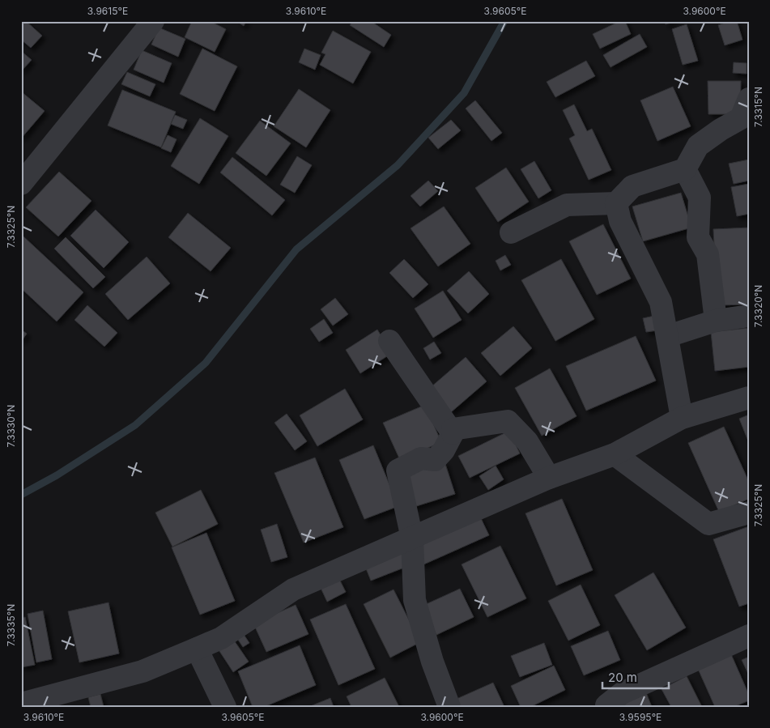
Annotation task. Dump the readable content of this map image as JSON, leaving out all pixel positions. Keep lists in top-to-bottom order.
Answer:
{
  "scale_bar": "20 m",
  "coordinates": [
    "3.9615°E",
    "3.9610°E",
    "3.9605°E",
    "3.9600°E",
    "7.3315°N",
    "7.3325°N",
    "7.3320°N",
    "7.3330°N",
    "7.3335°N",
    "3.9595°E"
  ]
}
